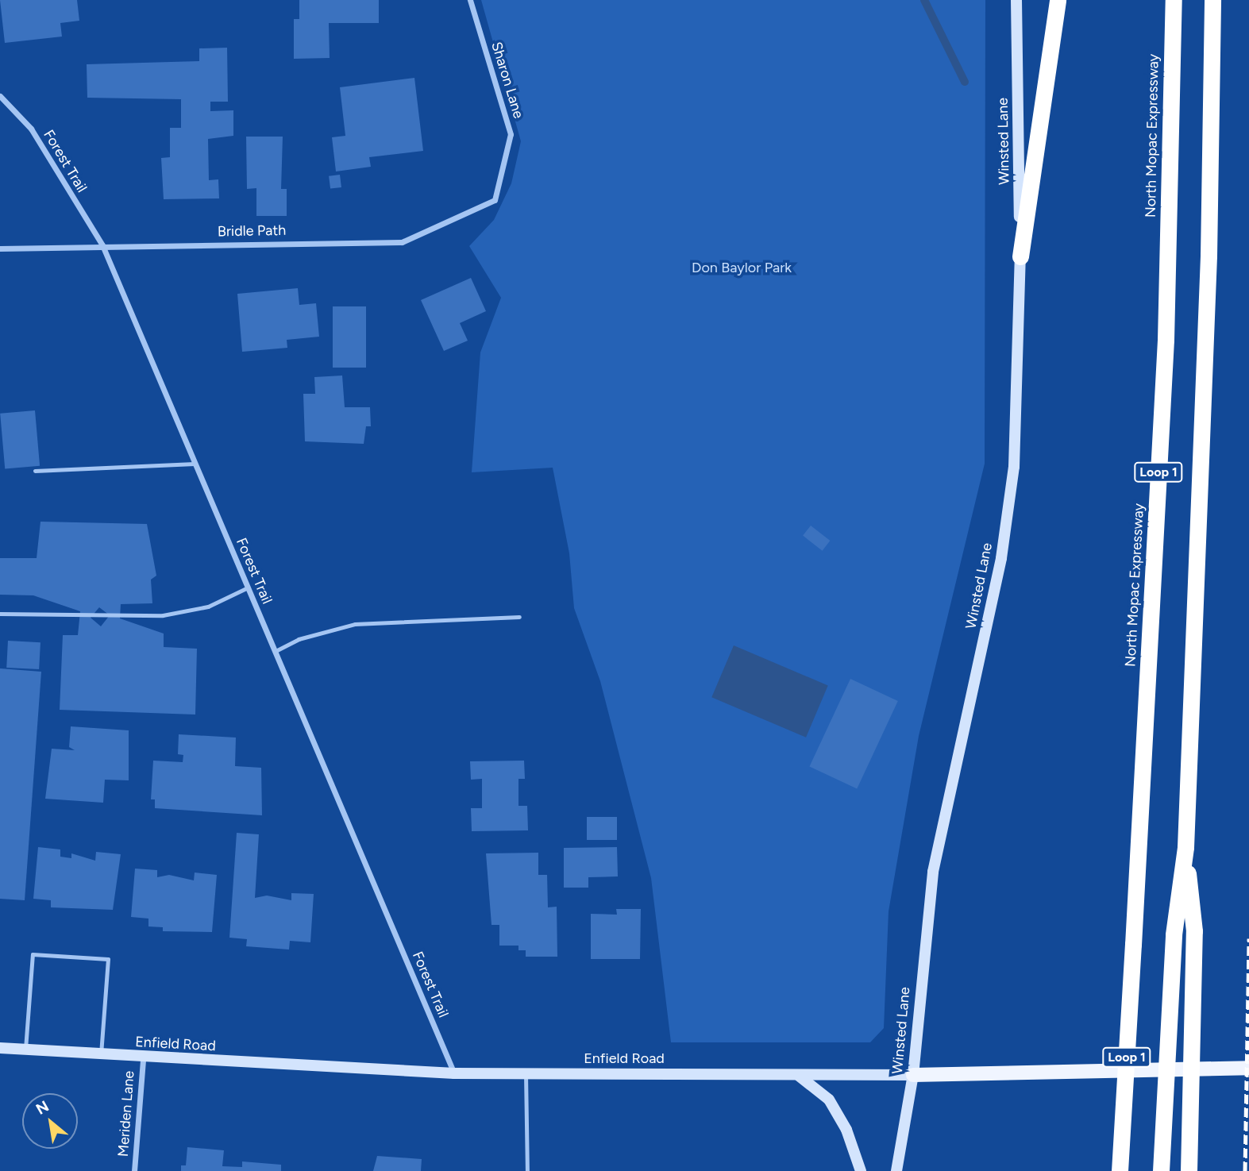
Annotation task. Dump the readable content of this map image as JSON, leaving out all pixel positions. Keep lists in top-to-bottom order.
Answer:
{
  "streets": {
    "highway": ["North Mopac Expressway", "Loop 1"],
    "main road": ["Winsted Lane", "Enfield Road"],
    "street": [
      "Sharon Lane",
      "Forest Trail",
      "Bridle Path",
      "Meriden Lane"
    ]
  },
  "crossings": [
    ["Sharon Lane", "Bridle Path"],
    ["Winsted Lane", "Enfield Road"],
    ["Forest Trail", "Bridle Path"],
    ["Forest Trail", "Enfield Road"],
    ["Enfield Road", "Meriden Lane"]
  ],
  "parks": ["Don Baylor Park"],
  "north": "top left"
}
